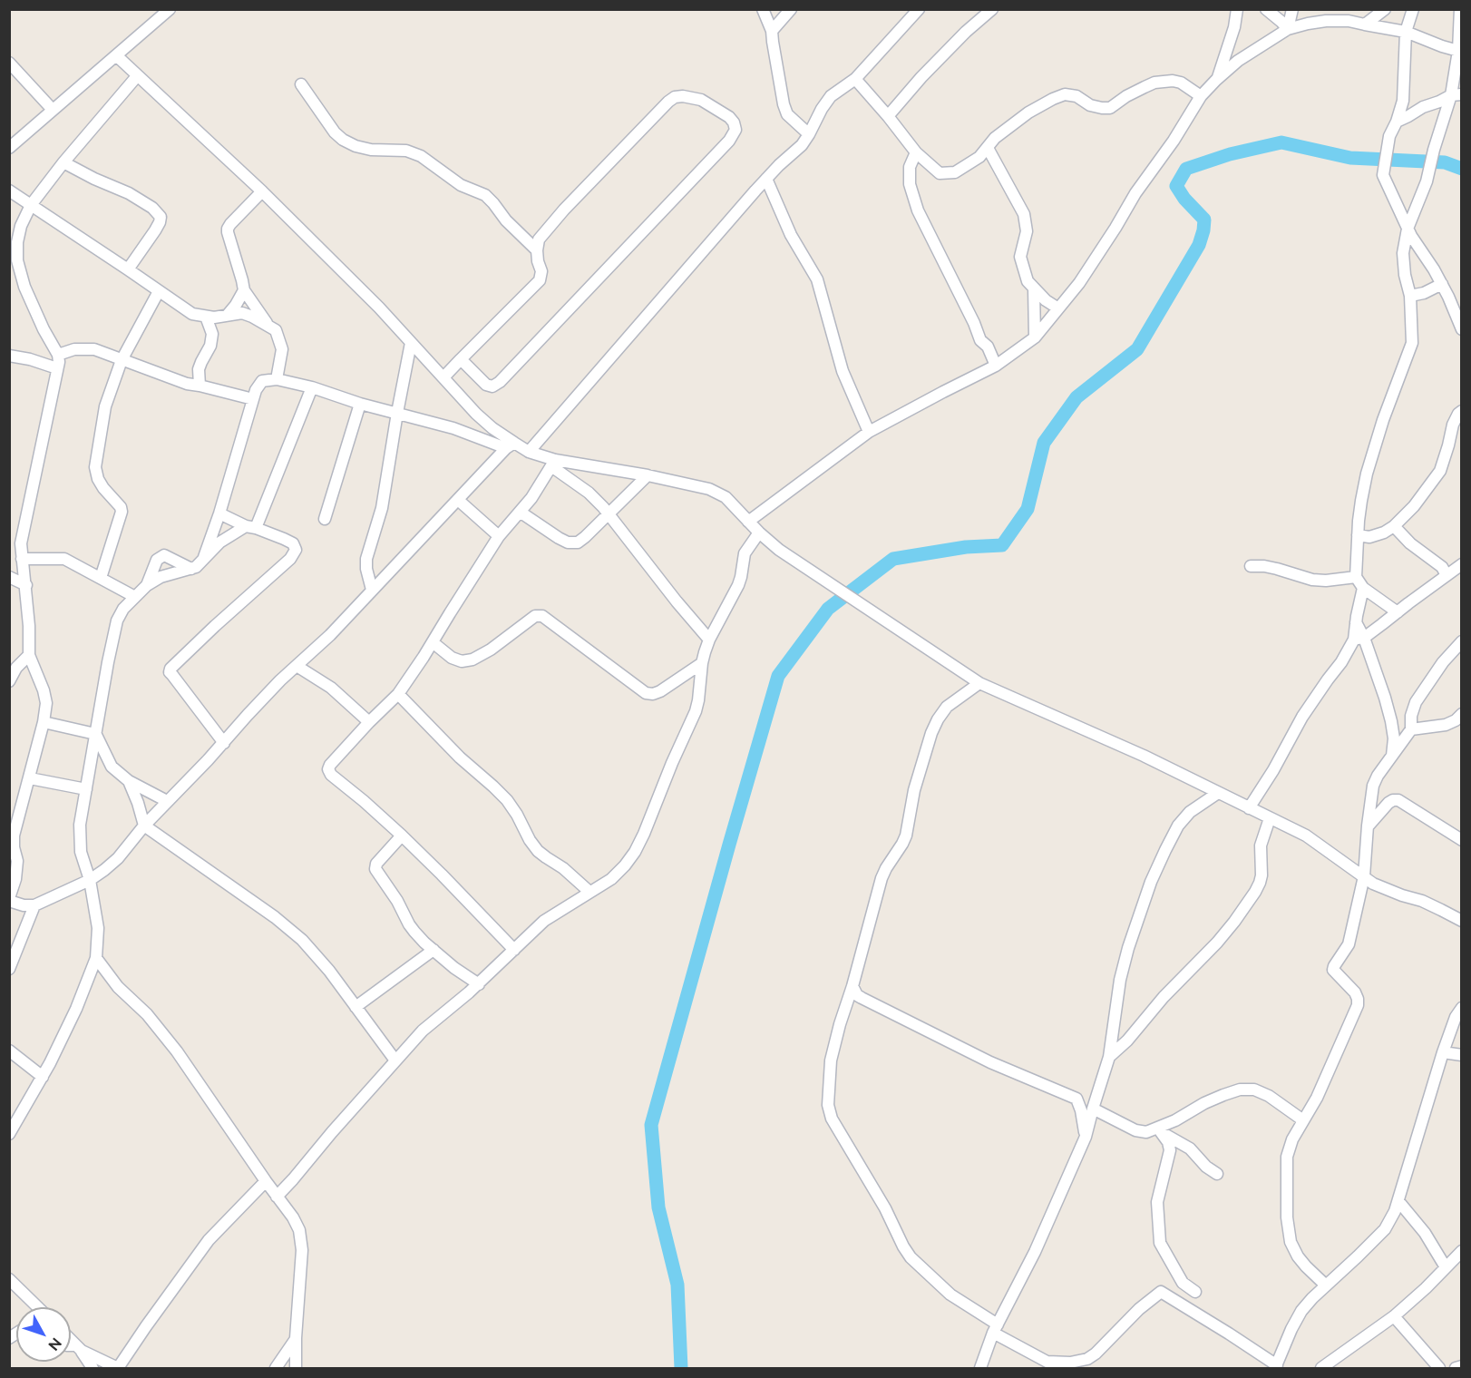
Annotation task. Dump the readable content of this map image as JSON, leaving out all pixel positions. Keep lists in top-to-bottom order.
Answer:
{
  "north": "bottom right"
}
